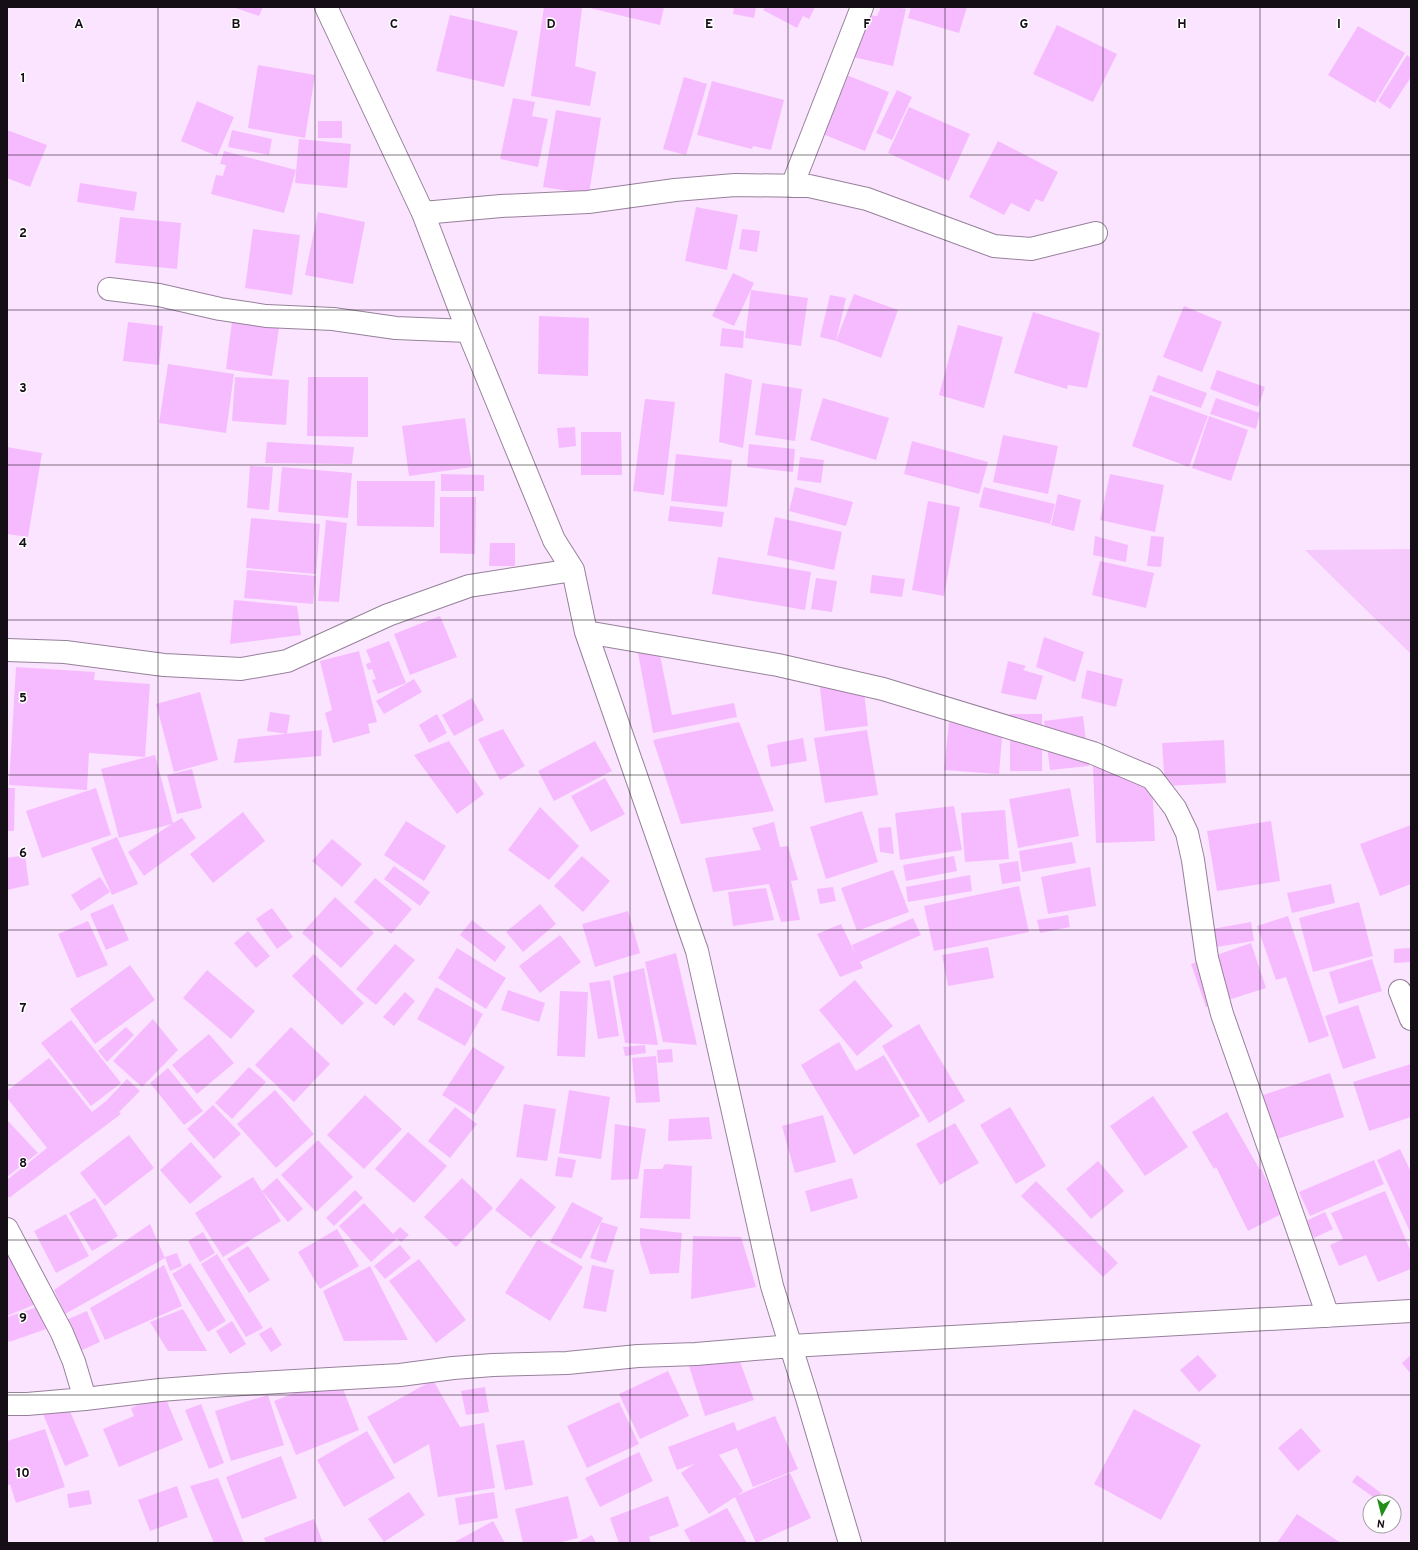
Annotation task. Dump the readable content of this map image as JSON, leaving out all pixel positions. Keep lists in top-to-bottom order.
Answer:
{
  "north": "bottom",
  "grid": {
    "columns": [
      "A",
      "B",
      "C",
      "D",
      "E",
      "F",
      "G",
      "H",
      "I"
    ],
    "rows": [
      "1",
      "2",
      "3",
      "4",
      "5",
      "6",
      "7",
      "8",
      "9",
      "10"
    ]
  }
}
